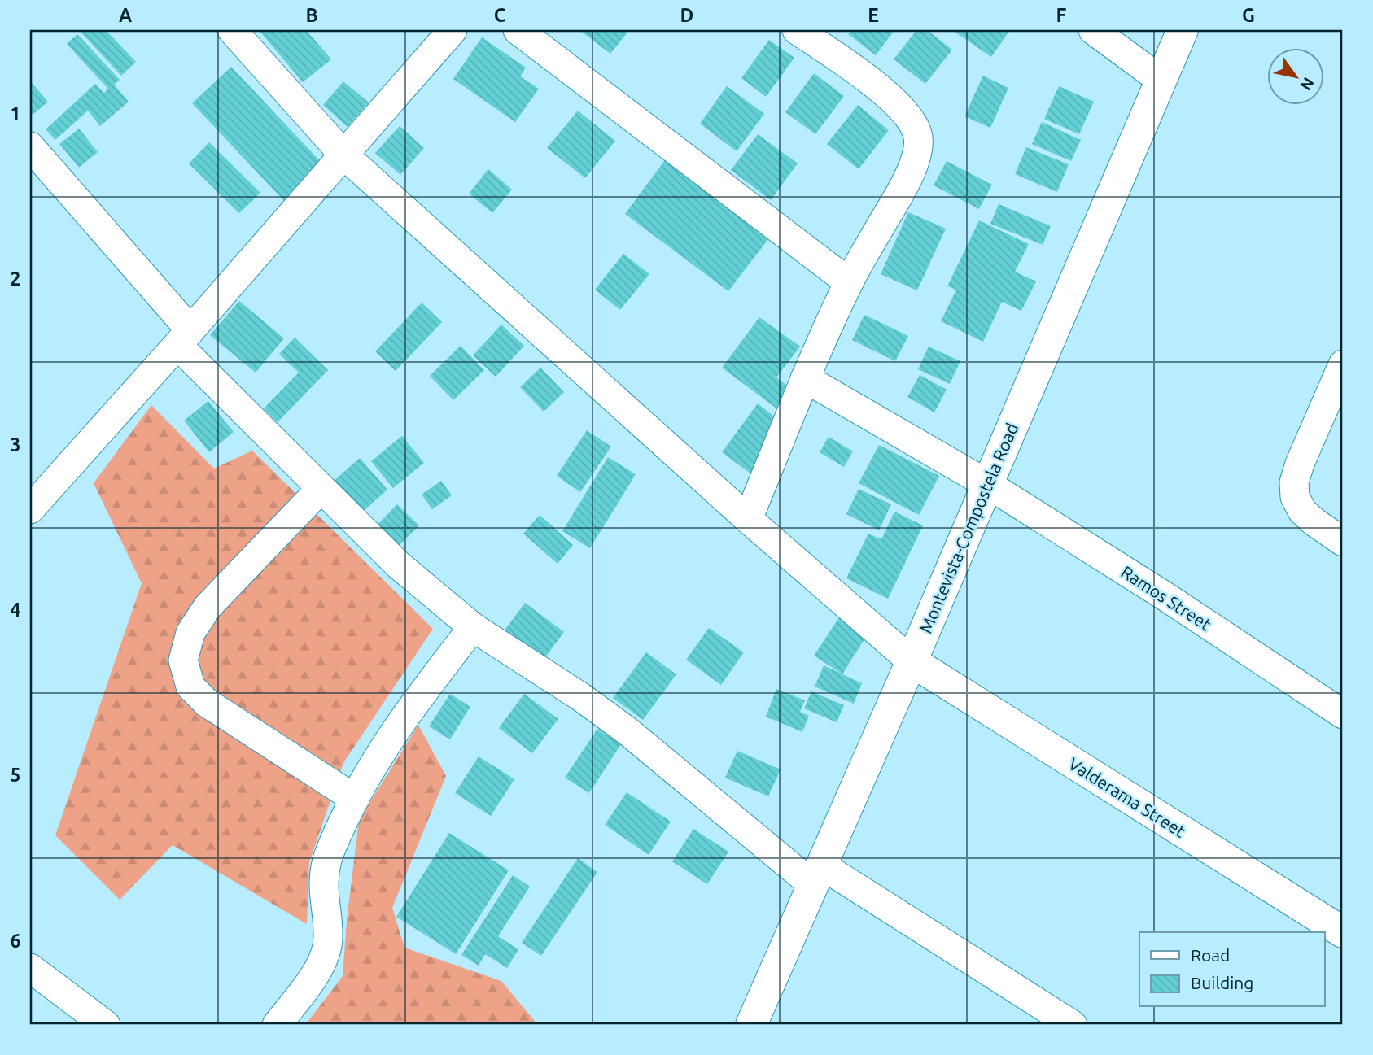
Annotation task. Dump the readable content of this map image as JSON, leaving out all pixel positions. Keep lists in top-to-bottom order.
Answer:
{
  "streets": {
    "main road": ["Montevista-Compostela Road", "Valderama Street"],
    "street": ["Ramos Street"]
  },
  "crossings": [
    ["Montevista-Compostela Road", "Ramos Street"],
    ["Montevista-Compostela Road", "Valderama Street"]
  ],
  "legend": ["Road", "Building"],
  "north": "bottom right",
  "grid": {
    "columns": [
      "A",
      "B",
      "C",
      "D",
      "E",
      "F",
      "G"
    ],
    "rows": [
      "1",
      "2",
      "3",
      "4",
      "5",
      "6"
    ]
  }
}
